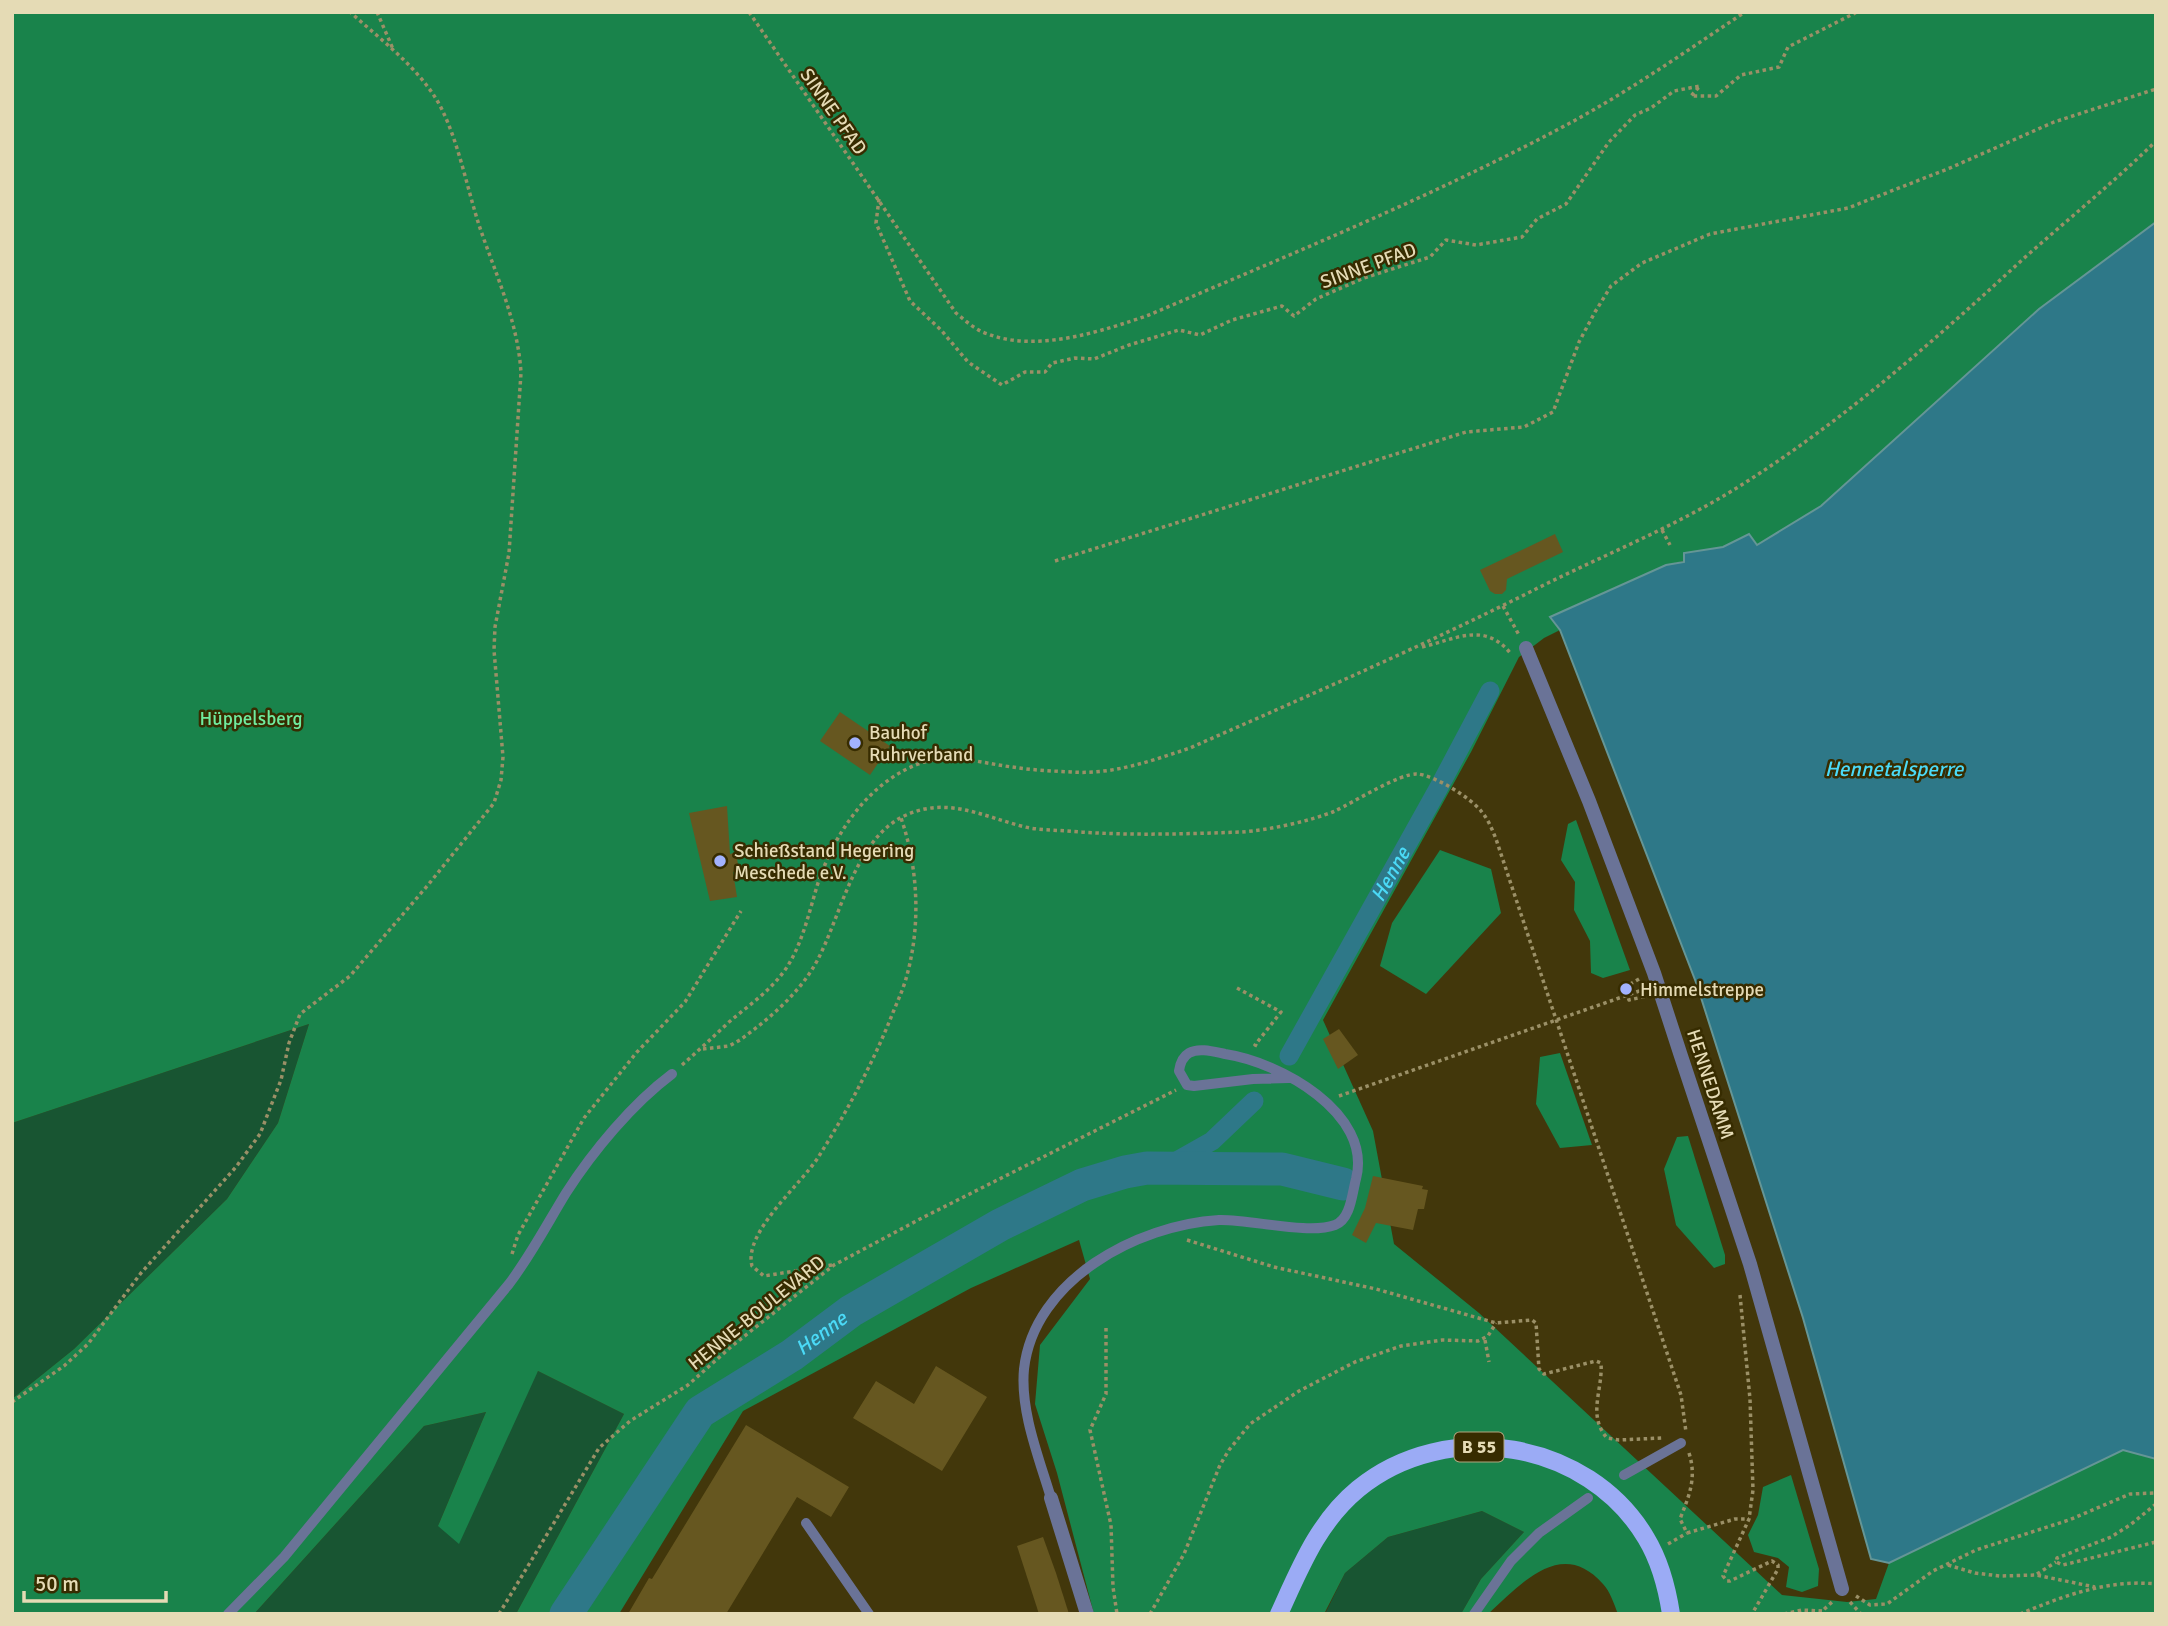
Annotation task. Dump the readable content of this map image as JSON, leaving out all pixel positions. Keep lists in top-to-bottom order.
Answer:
{
  "streets": {
    "main road": ["B 55"],
    "street": ["HENNEDAMM"],
    "path": ["SINNE PFAD", "HENNE-BOULEVARD"]
  },
  "water": ["Hennetalsperre", "Henne"],
  "parks": ["Hüppelsberg"],
  "places": ["Bauhof Ruhrverband", "Schießstand Hegering Meschede e.V.", "Himmelstreppe"],
  "scale_bar": "50 m"
}
